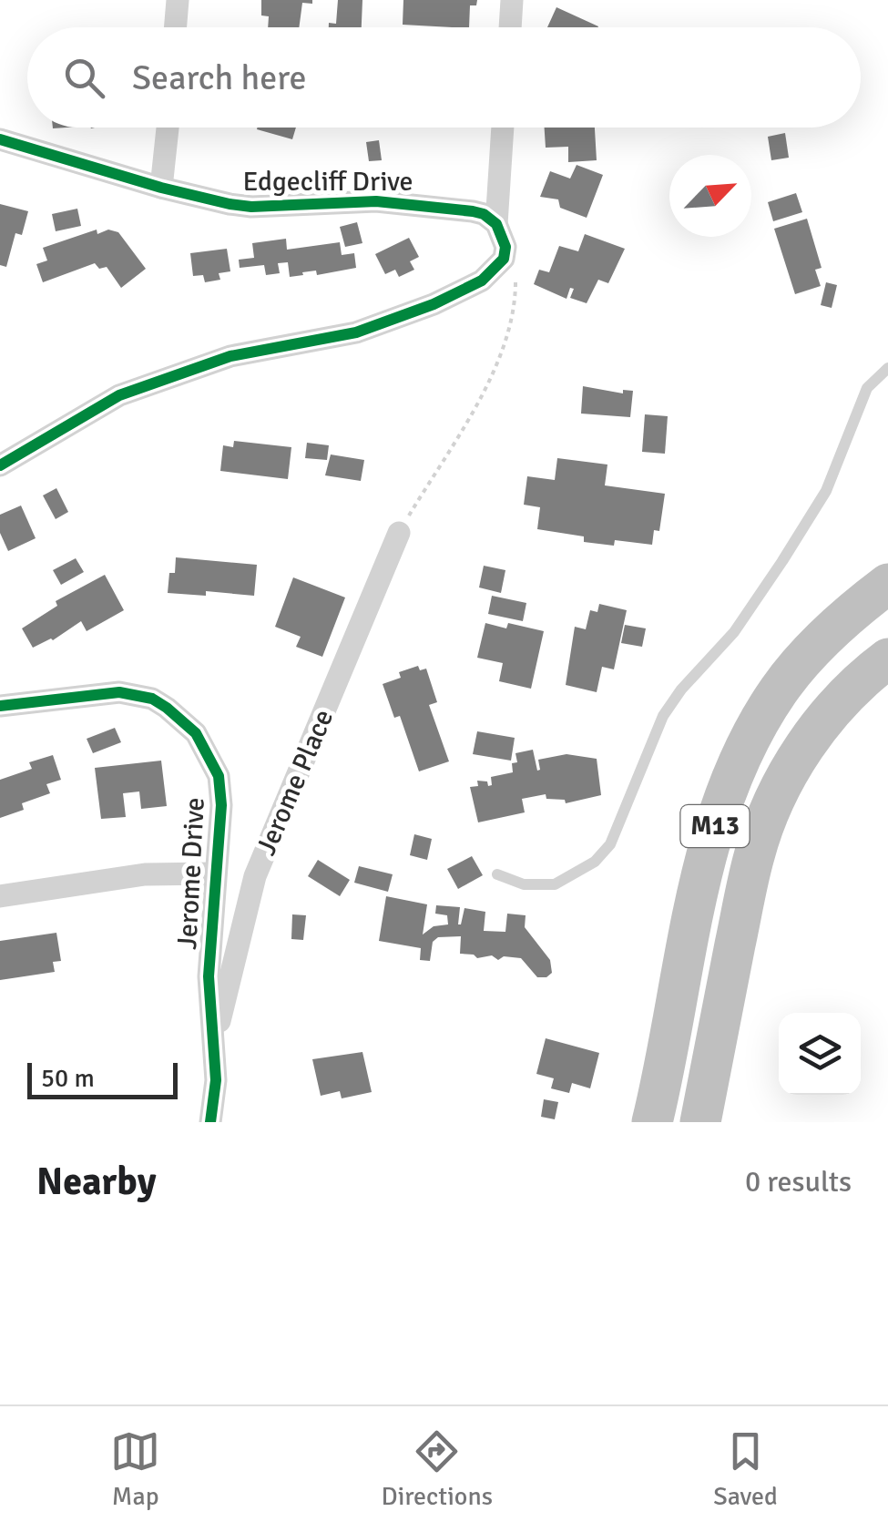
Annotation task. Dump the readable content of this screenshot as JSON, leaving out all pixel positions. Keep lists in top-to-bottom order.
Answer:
{
  "streets": {
    "highway": ["M13"],
    "street": ["Edgecliff Drive", "Jerome Place", "Jerome Drive"]
  },
  "crossings": [
    ["Jerome Place", "Jerome Drive"]
  ],
  "scale_bar": "50 m",
  "north": "top right",
  "page": {
    "search": "Search here",
    "scale": "50 m",
    "heading": ["Nearby", "0 results"],
    "nav": ["Map", "Directions", "Saved"]
  }
}
